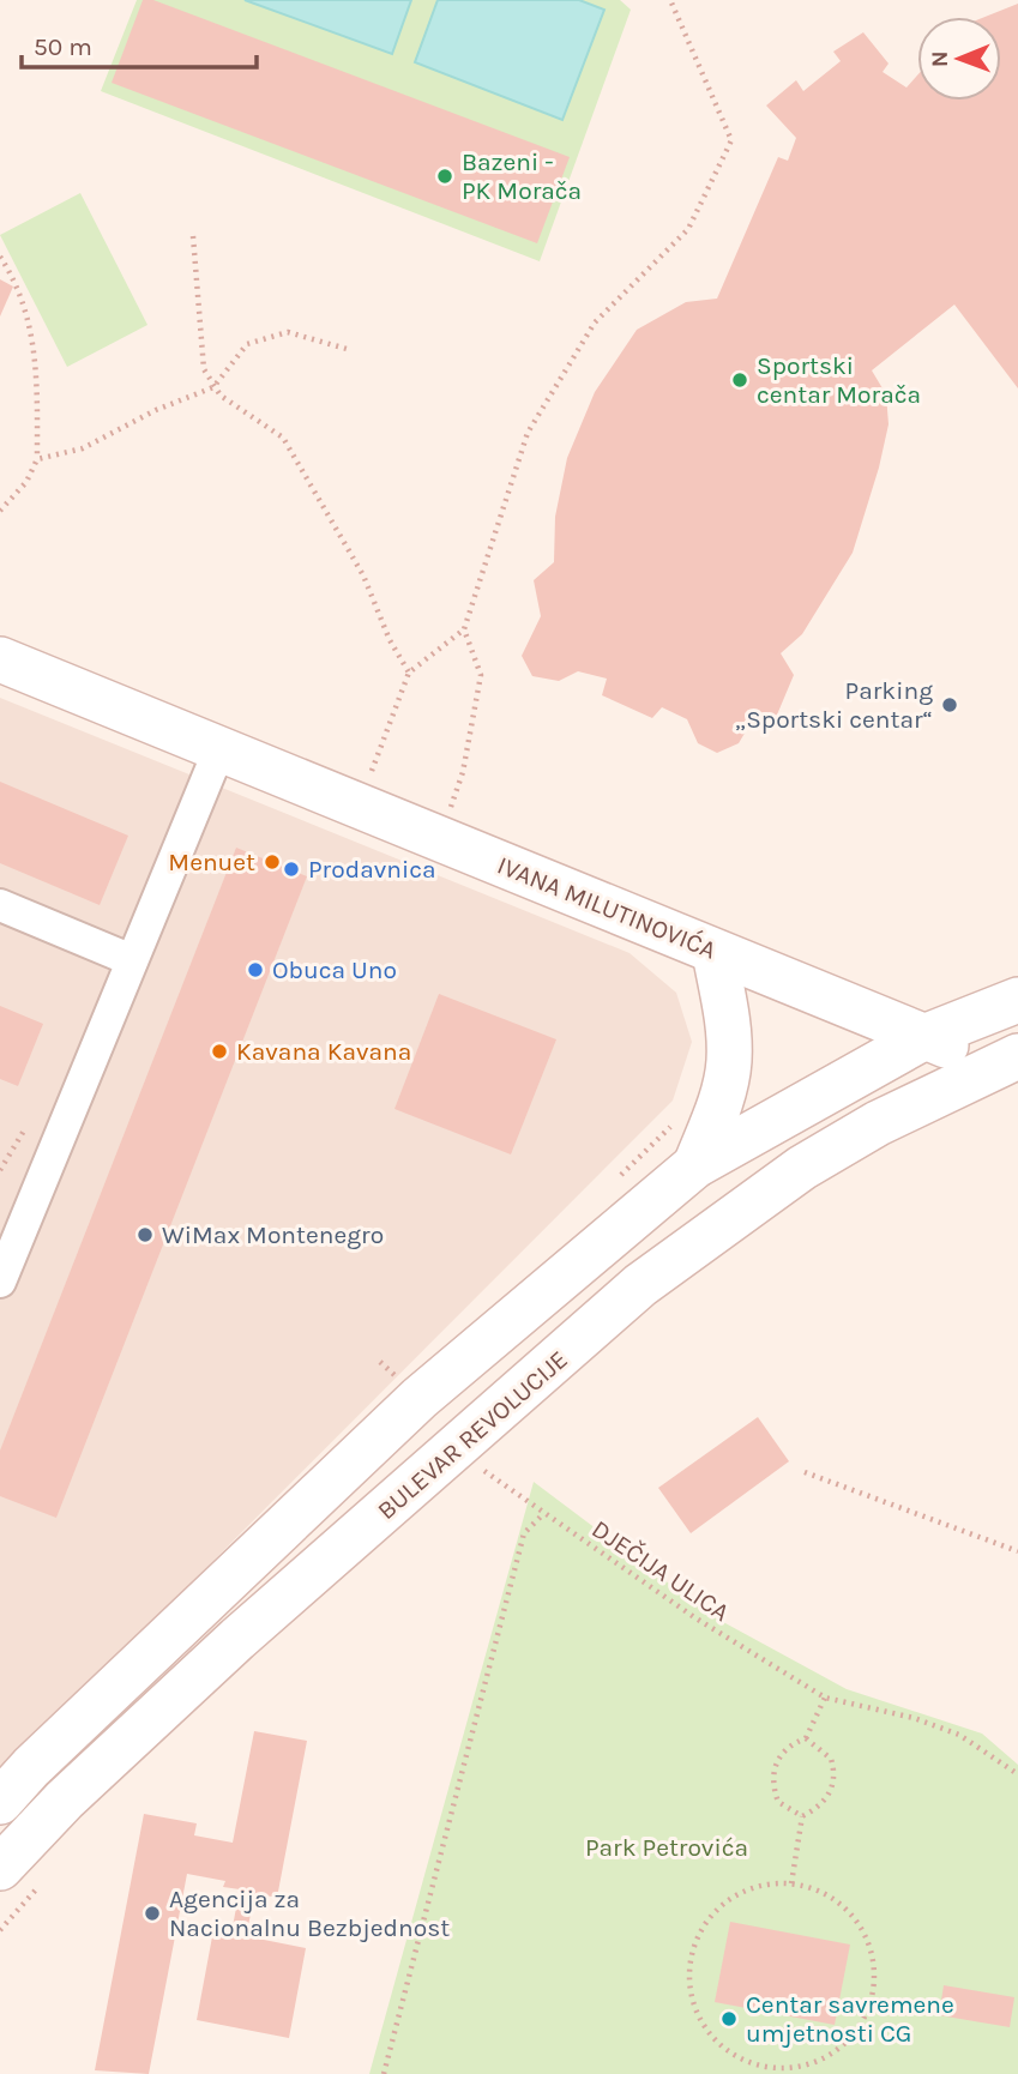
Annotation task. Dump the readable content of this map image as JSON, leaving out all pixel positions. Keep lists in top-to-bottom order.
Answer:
{
  "streets": {
    "main road": ["IVANA MILUTINOVIĆA", "BULEVAR REVOLUCIJE"],
    "path": ["DJEČIJA ULICA"]
  },
  "crossings": [
    ["IVANA MILUTINOVIĆA", "BULEVAR REVOLUCIJE"]
  ],
  "parks": ["Park Petrovića"],
  "places": [
    "Bazeni - PK Morača",
    "Sportski centar Morača",
    "Parking „Sportski centar“",
    "Menuet",
    "Prodavnica",
    "Obuca Uno",
    "Kavana Kavana",
    "WiMax Montenegro",
    "Agencija za Nacionalnu Bezbjednost",
    "Centar savremene umjetnosti CG"
  ],
  "scale_bar": "50 m",
  "north": "left"
}
